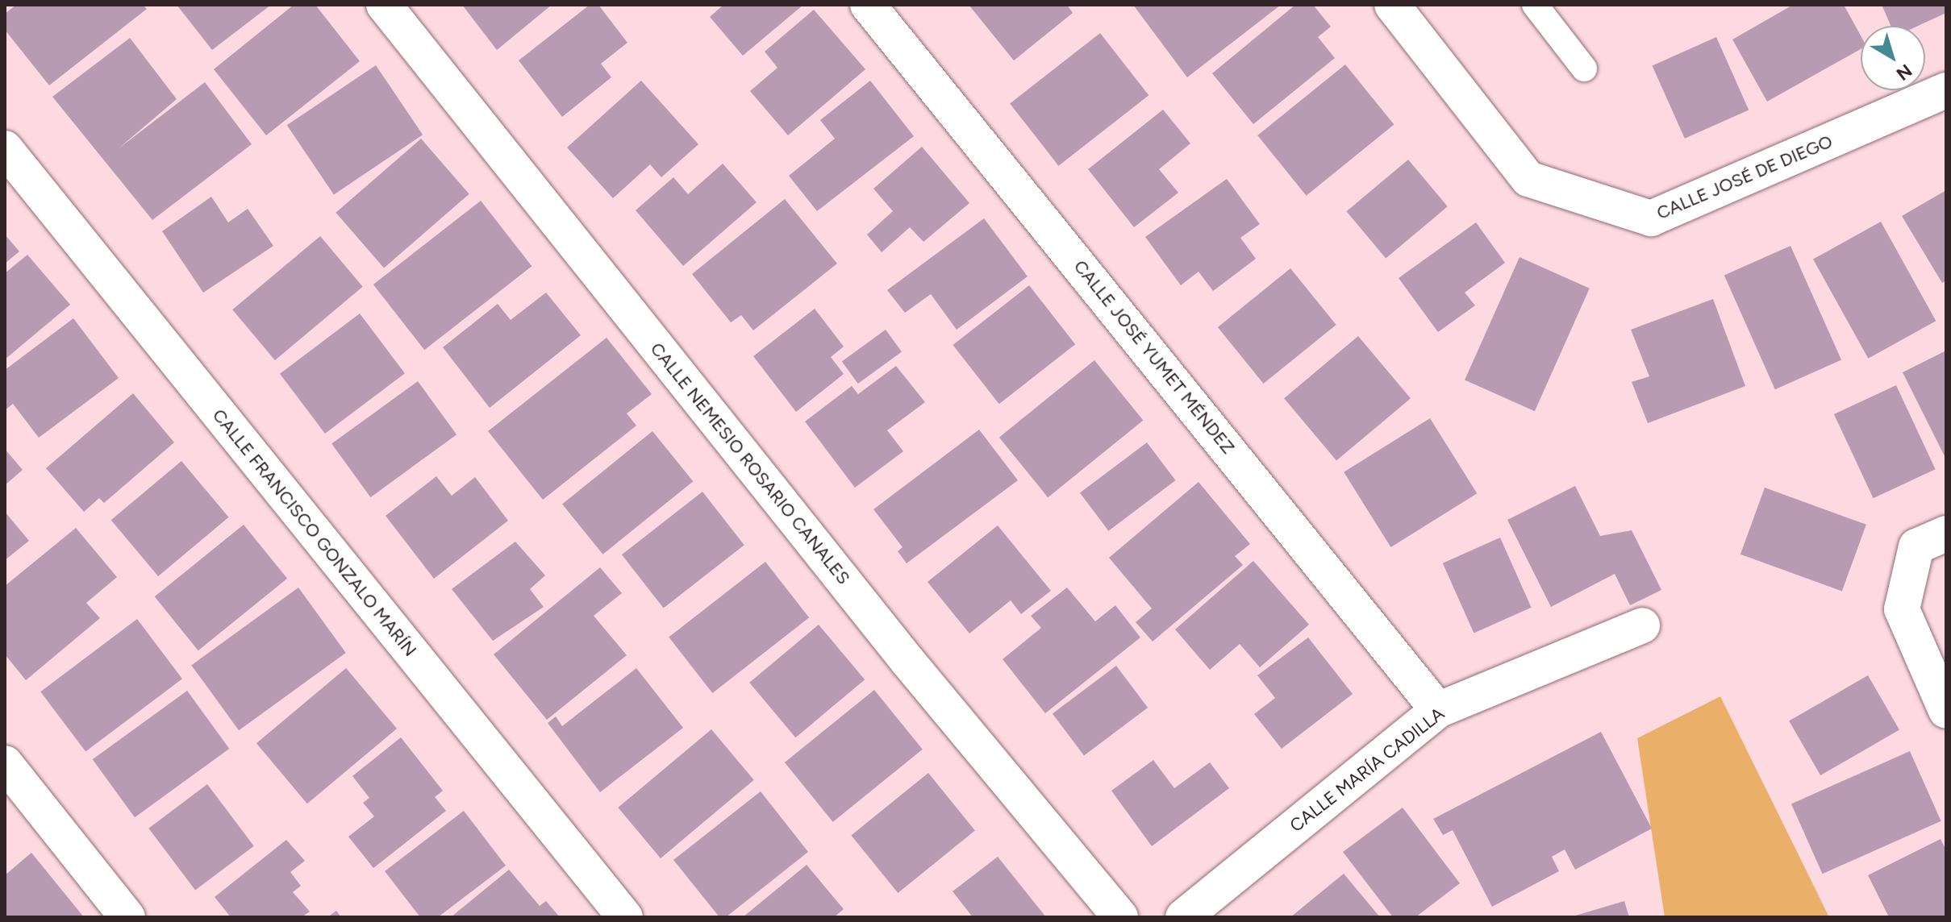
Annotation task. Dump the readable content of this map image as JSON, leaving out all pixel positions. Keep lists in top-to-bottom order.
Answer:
{
  "streets": {
    "street": [
      "CALLE JOSÉ DE DIEGO",
      "CALLE JOSÉ YUMET MÉNDEZ",
      "CALLE NEMESIO ROSARIO CANALES",
      "CALLE FRANCISCO GONZALO MARÍN",
      "CALLE MARÍA CADILLA"
    ]
  },
  "crossings": [
    ["CALLE JOSÉ YUMET MÉNDEZ", "CALLE MARÍA CADILLA"]
  ],
  "north": "bottom right"
}
